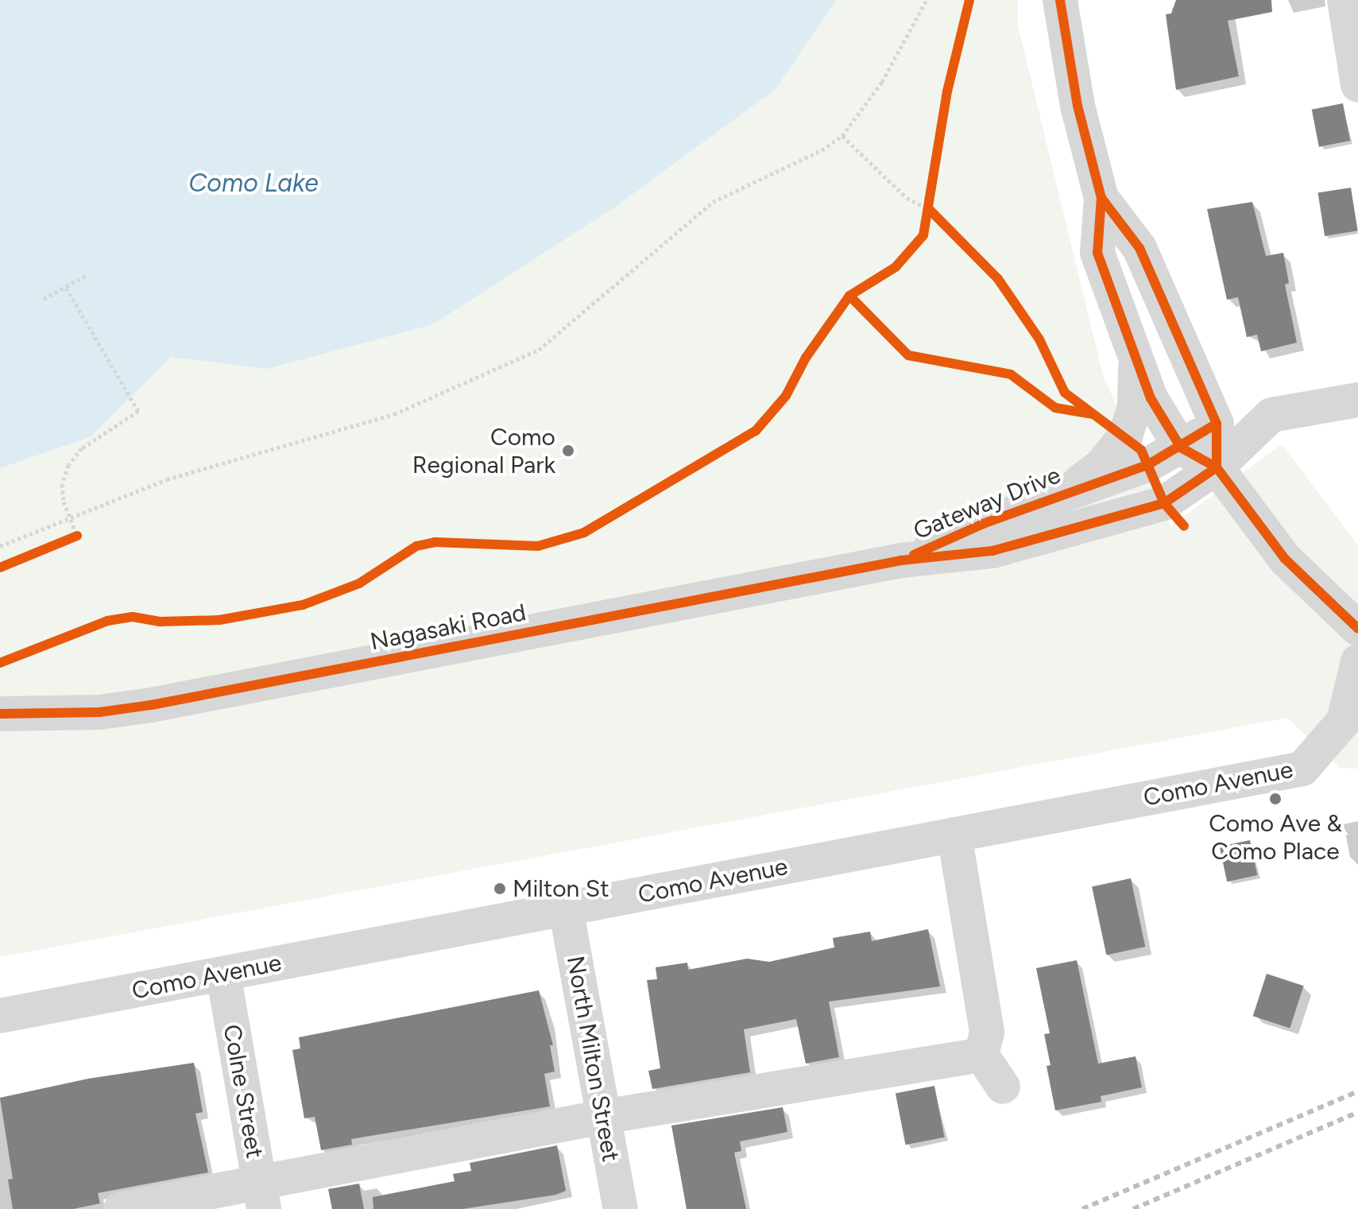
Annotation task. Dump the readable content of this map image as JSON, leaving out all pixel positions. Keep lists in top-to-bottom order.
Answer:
{
  "streets": {
    "street": [
      "Gateway Drive",
      "Nagasaki Road",
      "Como Avenue",
      "North Milton Street",
      "Colne Street"
    ]
  },
  "crossings": [
    ["Gateway Drive", "Nagasaki Road"],
    ["Como Avenue", "North Milton Street"],
    ["Como Avenue", "Colne Street"]
  ],
  "water": ["Como Lake"],
  "places": ["Como Regional Park", "Como Ave & Como Place", "Milton St"]
}
